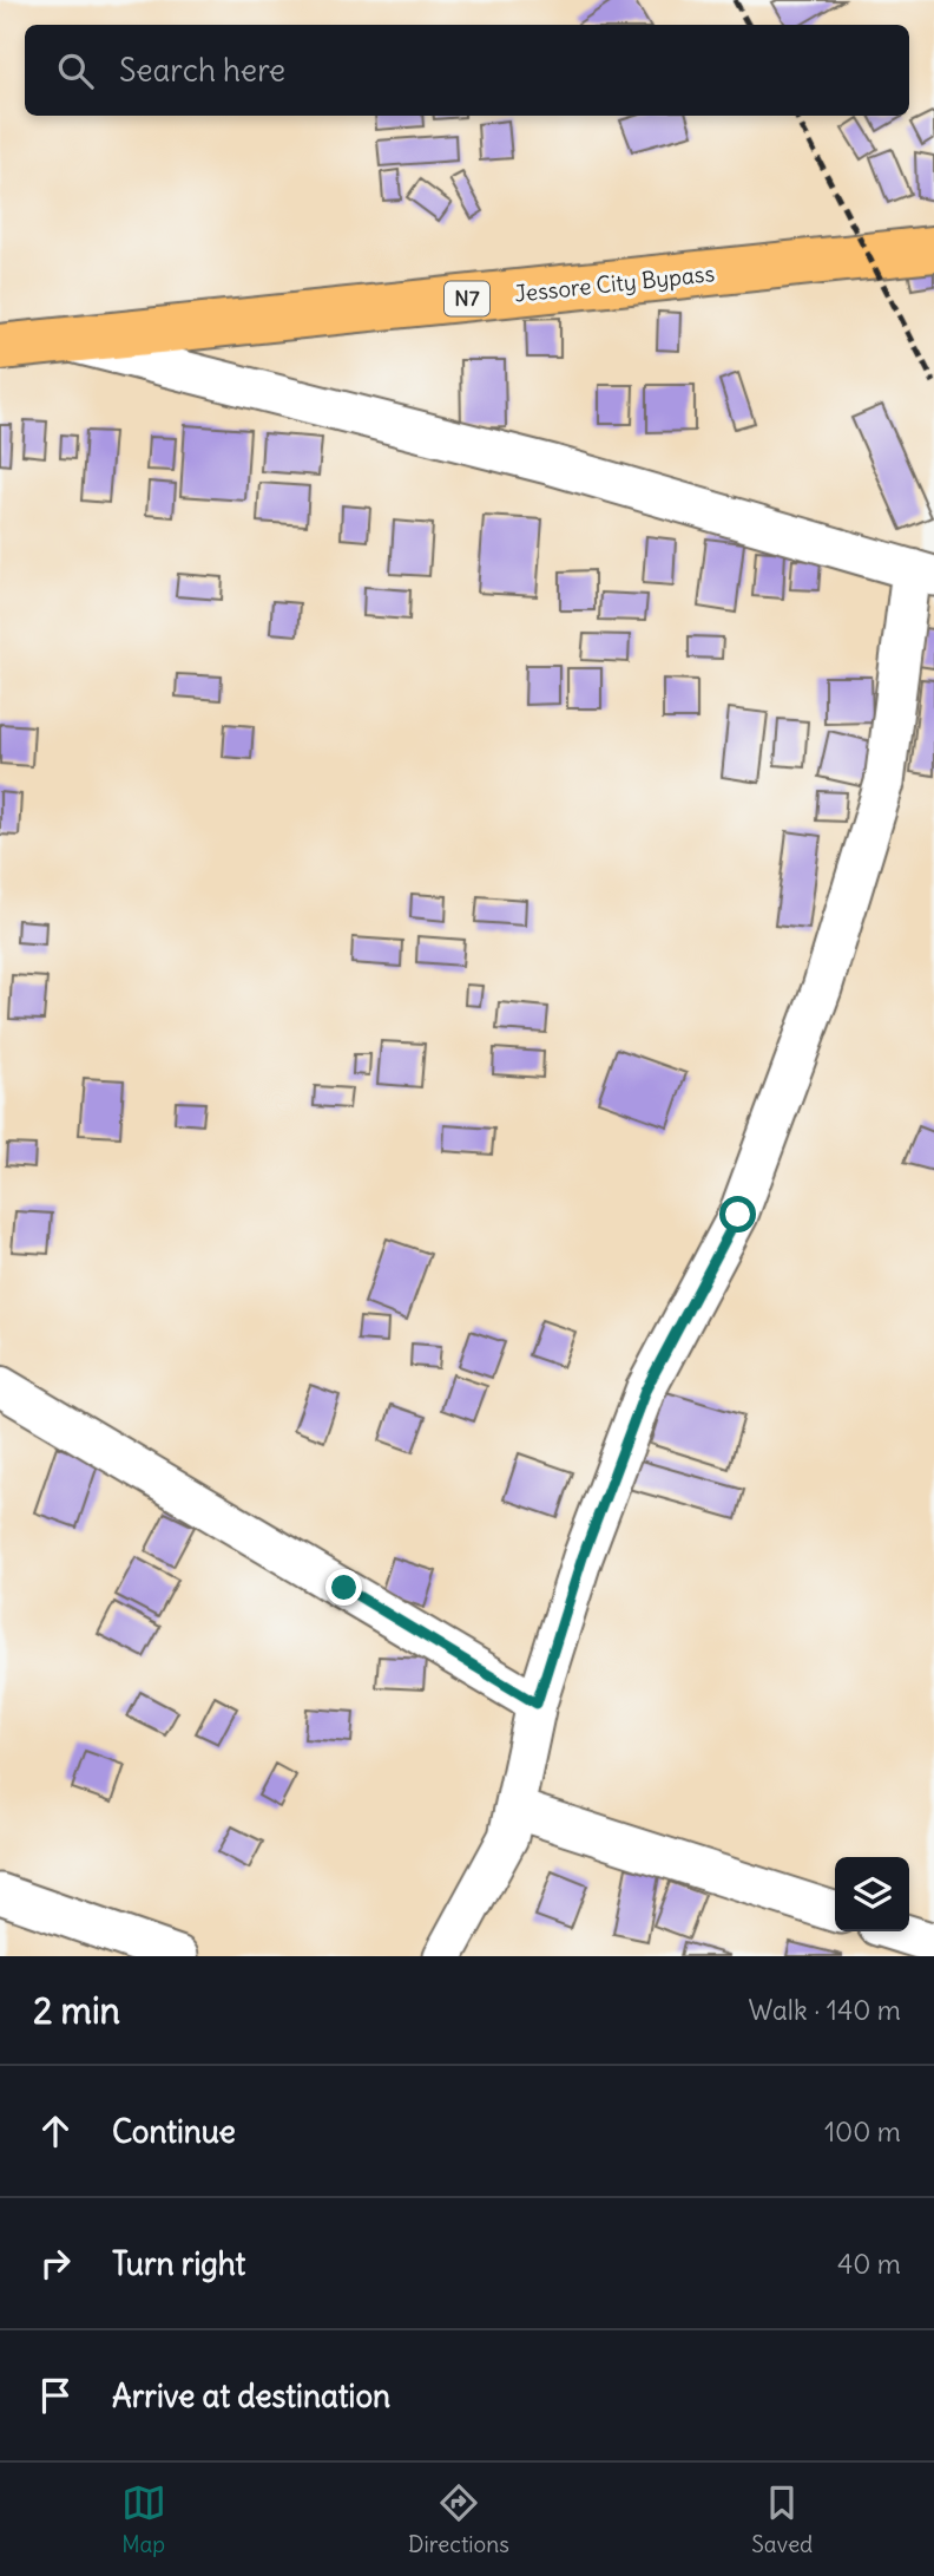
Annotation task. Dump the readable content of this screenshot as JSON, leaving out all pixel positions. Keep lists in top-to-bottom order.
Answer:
{
  "streets": {
    "highway": ["Jessore City Bypass", "N7"]
  },
  "page": {
    "search": "Search here",
    "heading": ["2 min", "Walk · 140 m"],
    "list": [
      ["Continue", "100 m"],
      ["Turn right", "40 m"],
      "Arrive at destination"
    ],
    "nav": ["Map", "Directions", "Saved"]
  }
}
